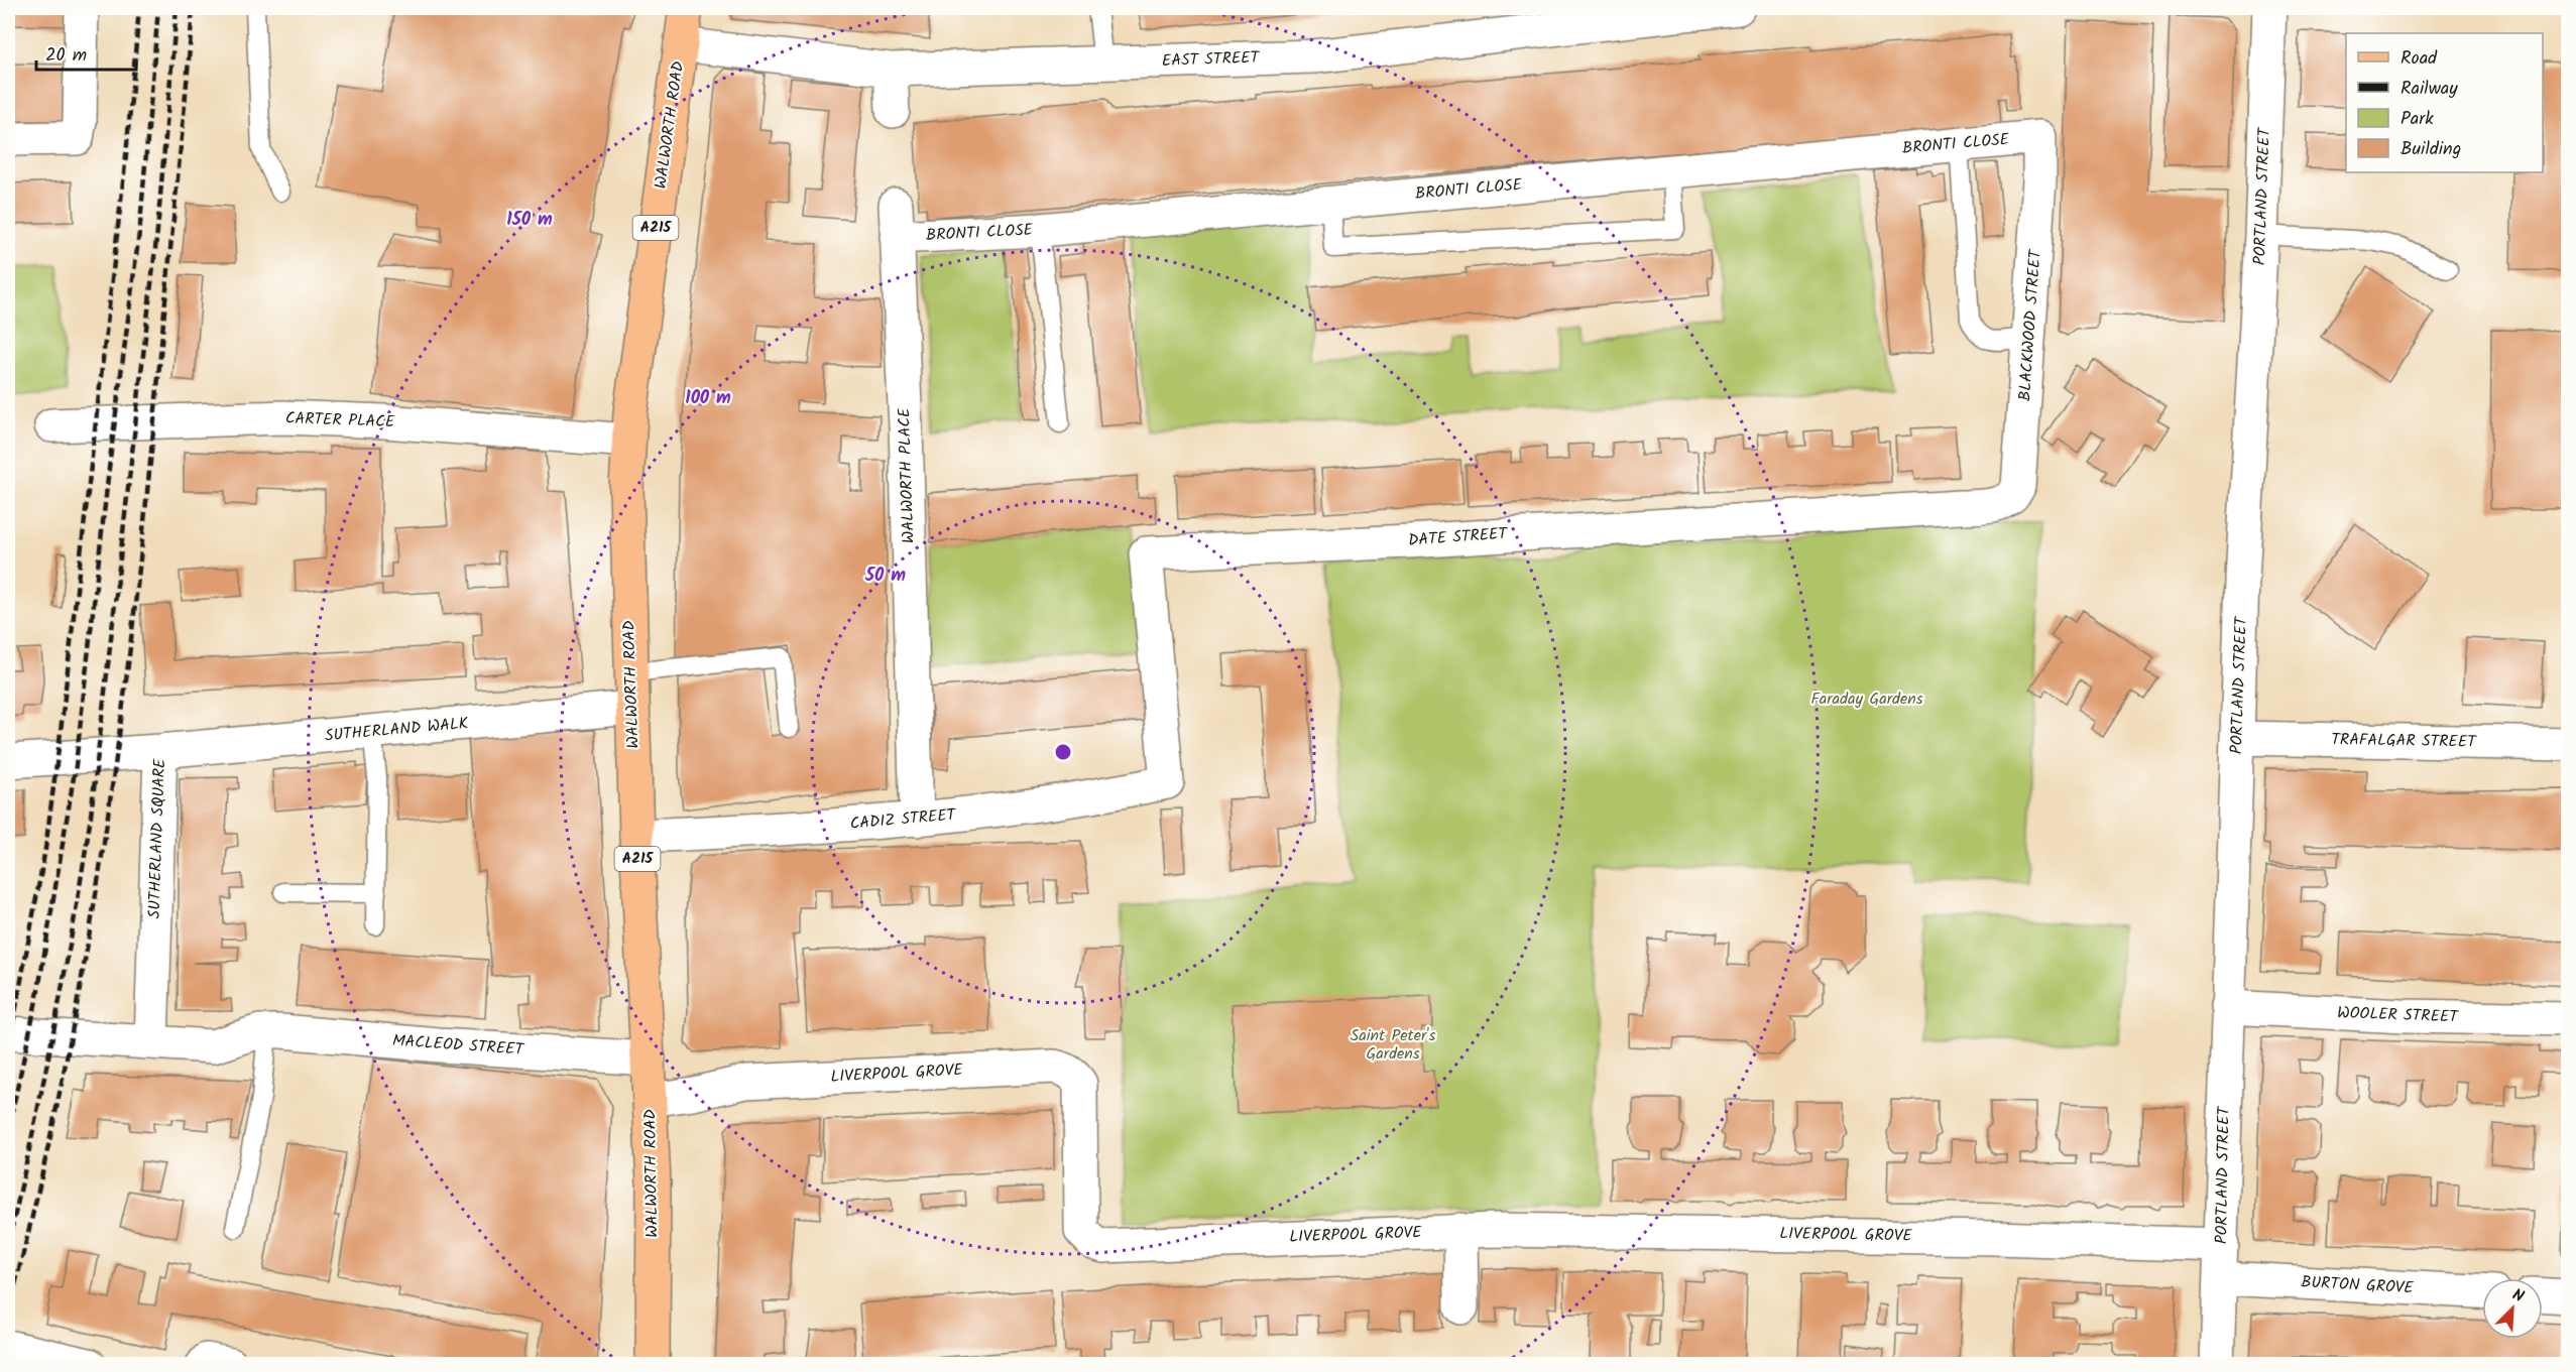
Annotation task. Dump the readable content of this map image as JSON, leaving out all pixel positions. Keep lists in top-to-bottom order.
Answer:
{
  "streets": {
    "main road": ["WALWORTH ROAD", "A215"],
    "street": [
      "EAST STREET",
      "BRONTI CLOSE",
      "PORTLAND STREET",
      "BLACKWOOD STREET",
      "CARTER PLACE",
      "WALWORTH PLACE",
      "DATE STREET",
      "SUTHERLAND WALK",
      "TRAFALGAR STREET",
      "CADIZ STREET",
      "SUTHERLAND SQUARE",
      "WOOLER STREET",
      "MACLEOD STREET",
      "LIVERPOOL GROVE",
      "BURTON GROVE"
    ]
  },
  "crossings": [
    ["EAST STREET", "WALWORTH ROAD"],
    ["WALWORTH ROAD", "CARTER PLACE"],
    ["WALWORTH ROAD", "SUTHERLAND WALK"],
    ["WALWORTH ROAD", "CADIZ STREET"],
    ["WALWORTH ROAD", "MACLEOD STREET"],
    ["WALWORTH ROAD", "LIVERPOOL GROVE"],
    ["BRONTI CLOSE", "BLACKWOOD STREET"],
    ["BRONTI CLOSE", "WALWORTH PLACE"],
    ["PORTLAND STREET", "TRAFALGAR STREET"],
    ["PORTLAND STREET", "WOOLER STREET"],
    ["PORTLAND STREET", "LIVERPOOL GROVE"],
    ["PORTLAND STREET", "BURTON GROVE"],
    ["BLACKWOOD STREET", "DATE STREET"],
    ["WALWORTH PLACE", "CADIZ STREET"],
    ["DATE STREET", "CADIZ STREET"],
    ["SUTHERLAND WALK", "SUTHERLAND SQUARE"]
  ],
  "parks": ["Faraday Gardens", "Saint Peter's Gardens"],
  "legend": [
    "Road",
    "Railway",
    "Park",
    "Building"
  ],
  "scale_bar": "20 m",
  "north": "top right",
  "rings": ["150 m", "100 m", "50 m"]
}
